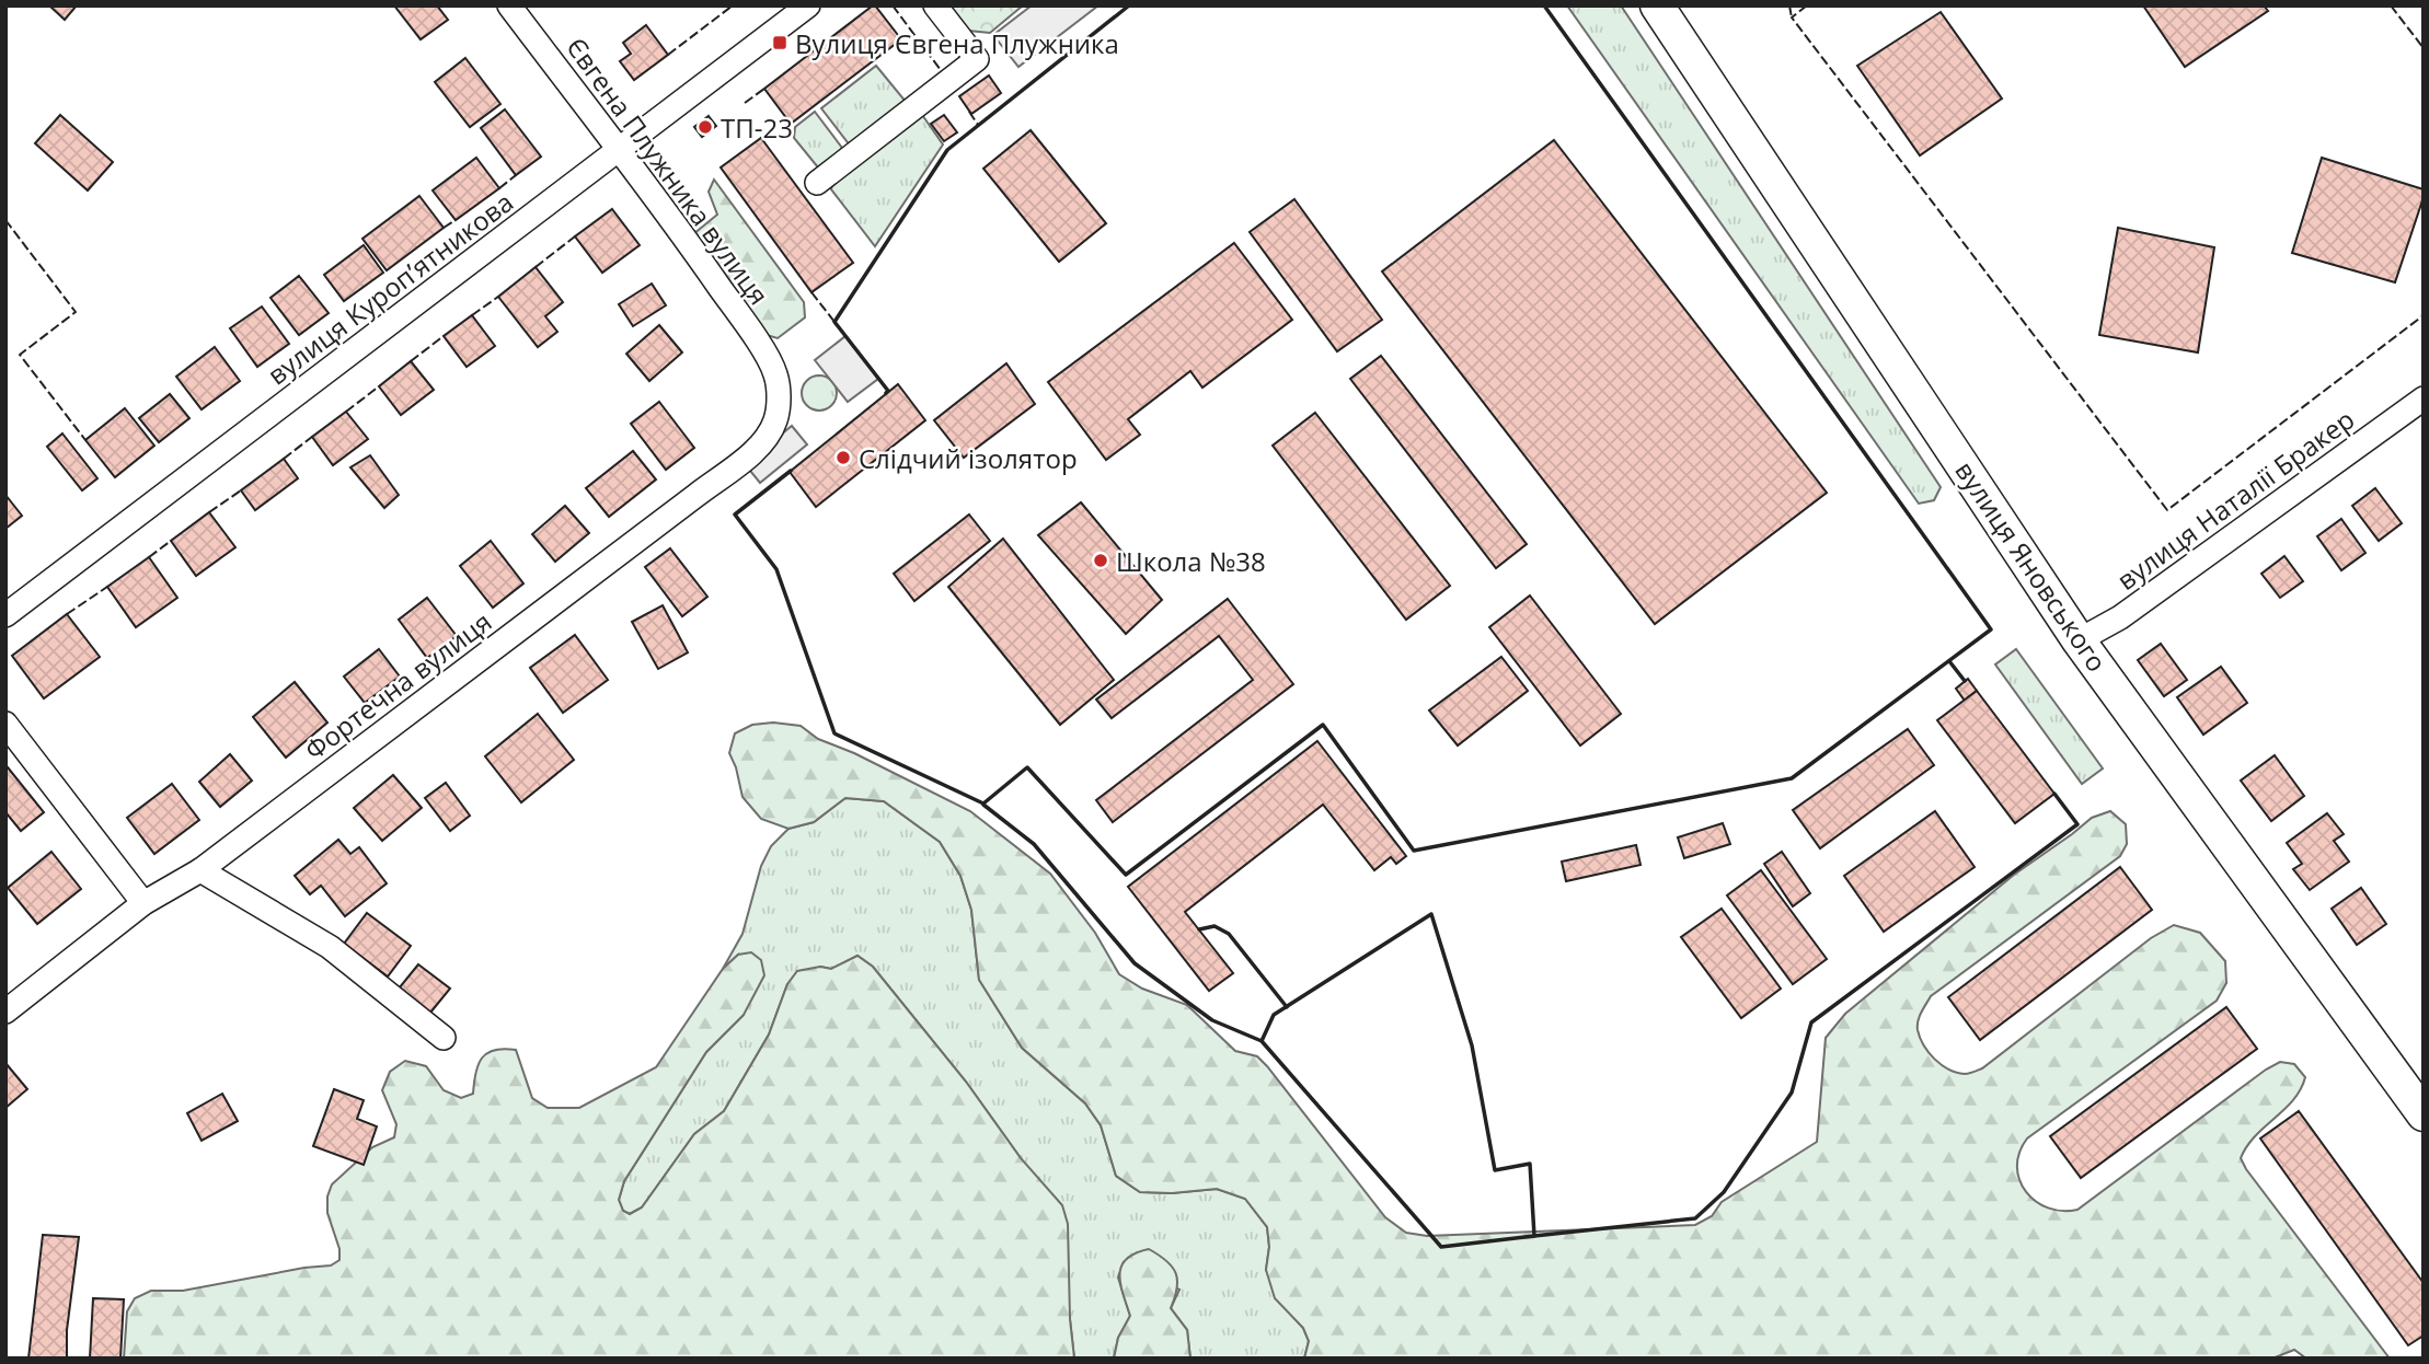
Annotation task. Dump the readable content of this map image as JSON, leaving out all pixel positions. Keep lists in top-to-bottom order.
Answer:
{
  "streets": {
    "main road": ["вулиця Яновського"],
    "street": [
      "Євгена Плужника вулиця",
      "вулиця Куропʼятникова",
      "вулиця Наталії Бракер",
      "Фортечна вулиця"
    ]
  },
  "crossings": [
    ["Євгена Плужника вулиця", "вулиця Куропʼятникова"],
    ["Євгена Плужника вулиця", "Фортечна вулиця"],
    ["вулиця Наталії Бракер", "вулиця Яновського"]
  ],
  "places": {
    "transit": ["Вулиця Євгена Плужника"],
    "other": ["ТП-23", "Слідчий ізолятор", "Школа №38"]
  }
}
